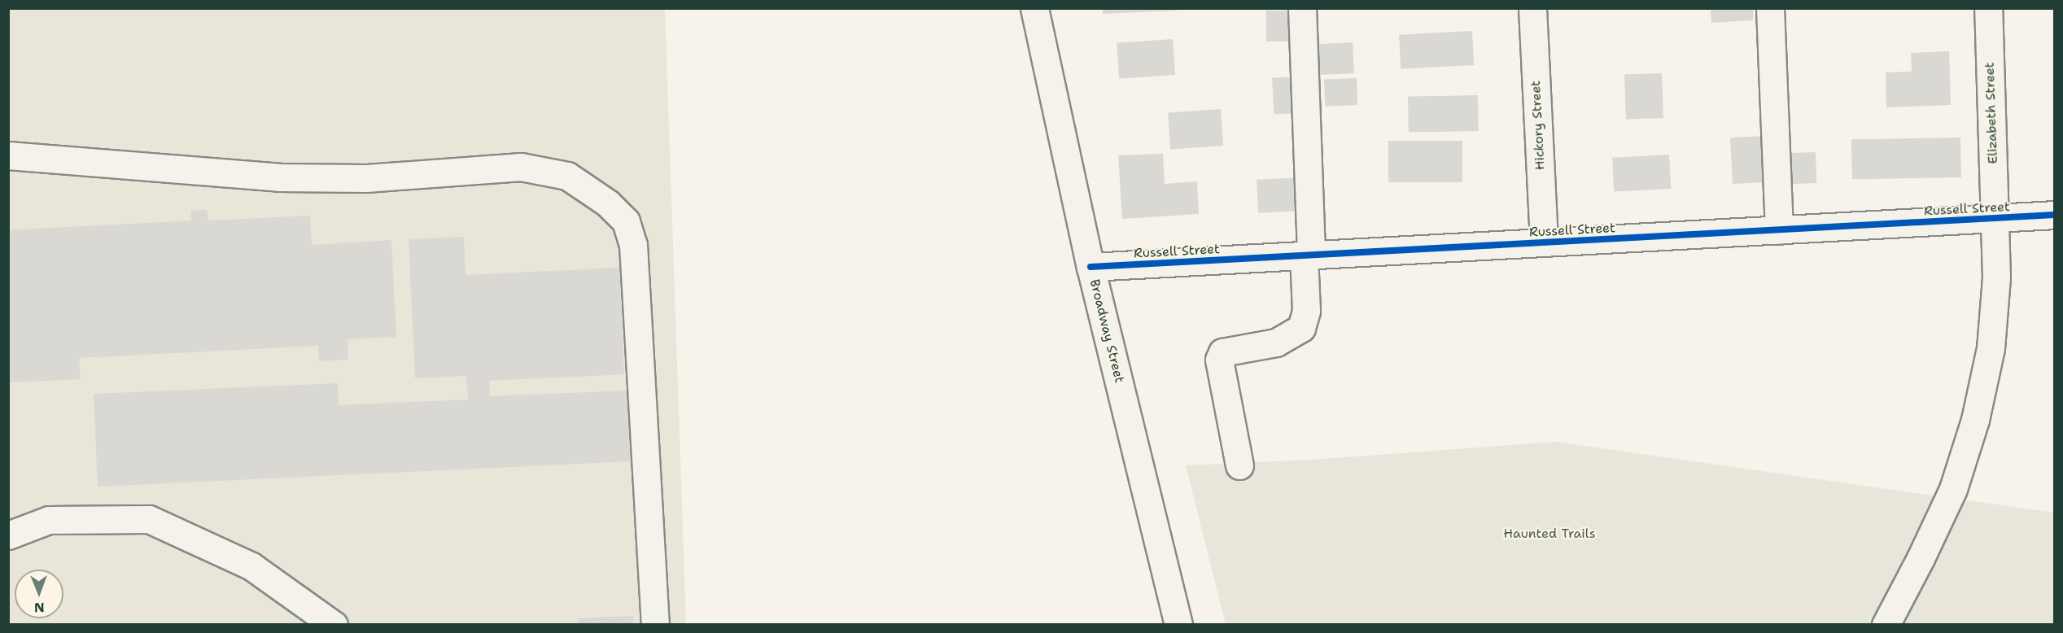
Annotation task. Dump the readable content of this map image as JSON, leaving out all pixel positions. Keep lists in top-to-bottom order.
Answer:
{
  "streets": {
    "street": [
      "Elizabeth Street",
      "Hickory Street",
      "Russell Street",
      "Broadway Street"
    ]
  },
  "crossings": [
    ["Elizabeth Street", "Russell Street"],
    ["Hickory Street", "Russell Street"],
    ["Russell Street", "Broadway Street"]
  ],
  "parks": ["Haunted Trails"],
  "north": "bottom"
}
